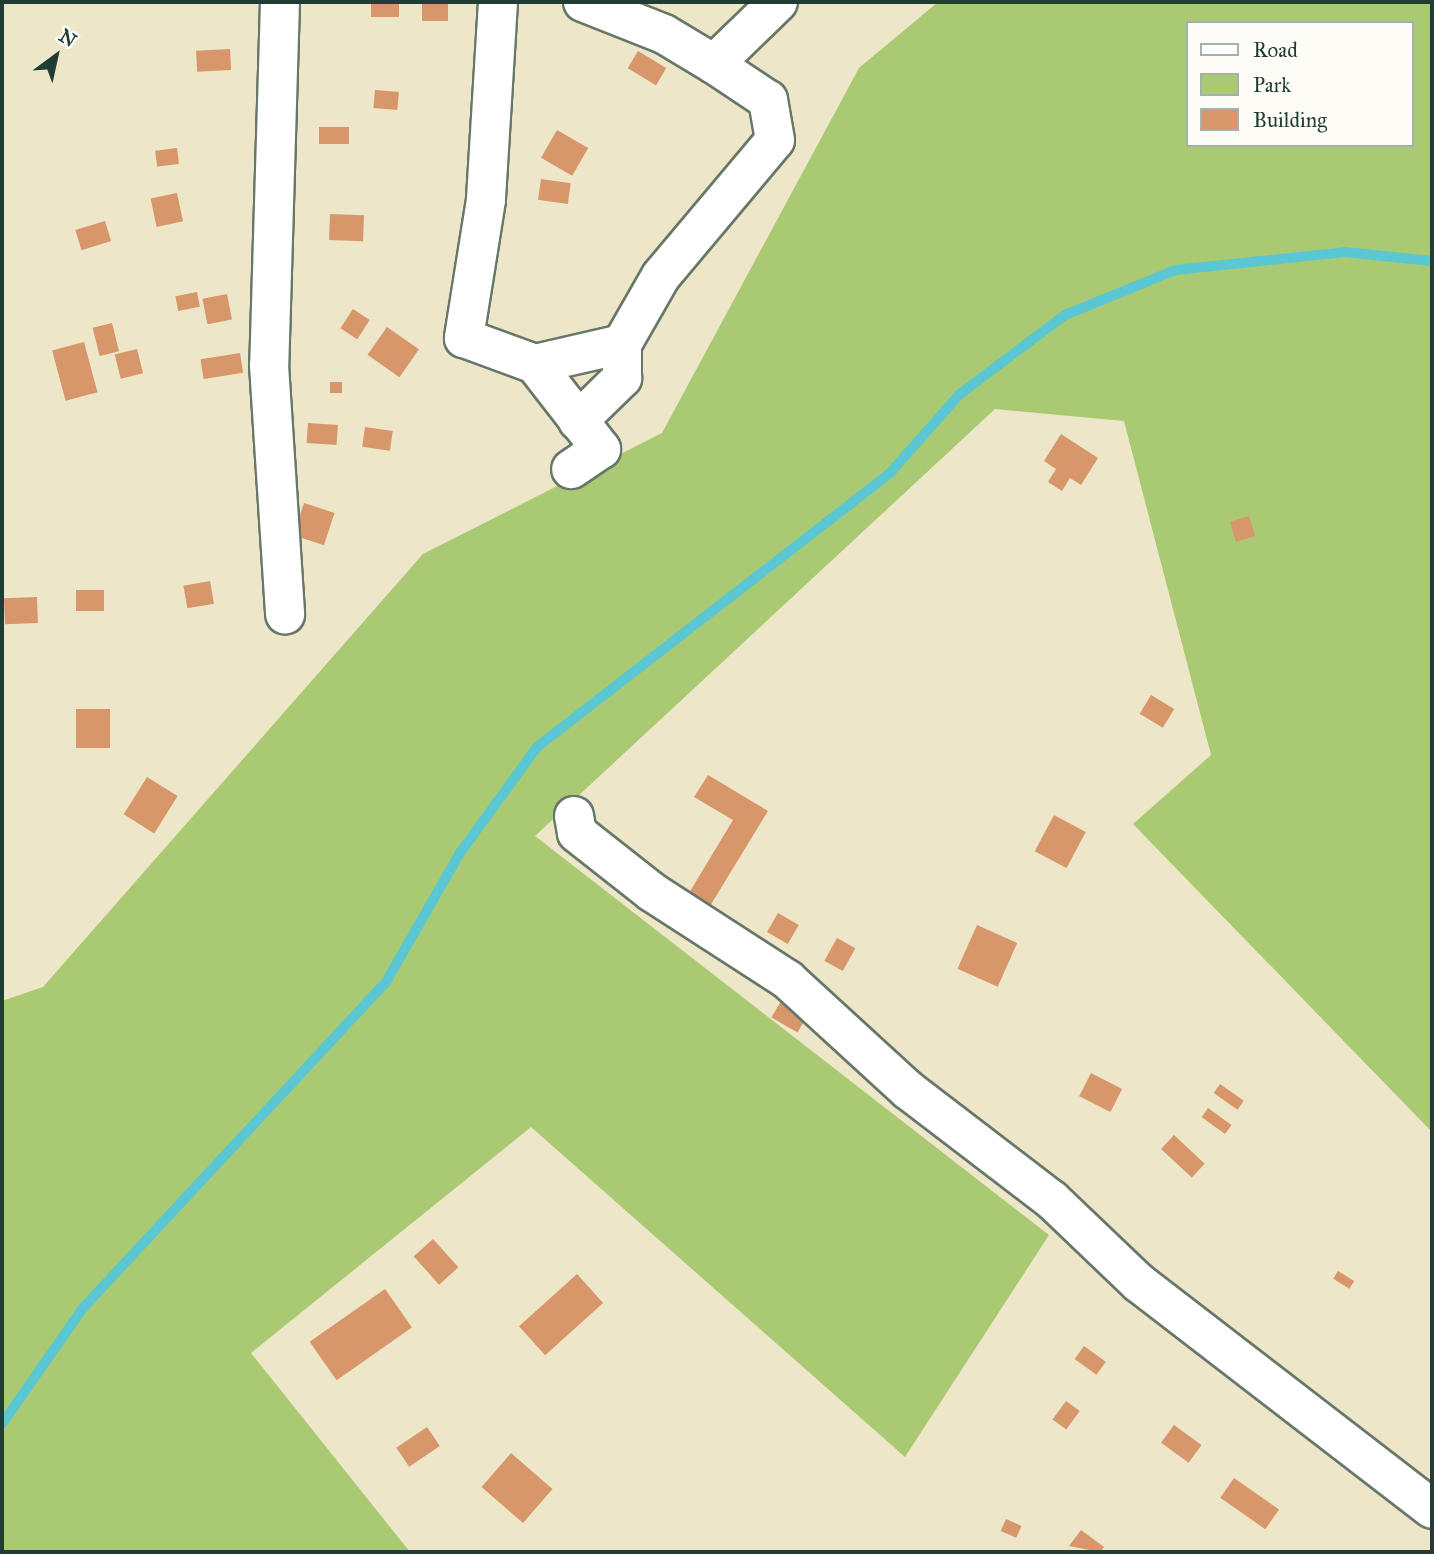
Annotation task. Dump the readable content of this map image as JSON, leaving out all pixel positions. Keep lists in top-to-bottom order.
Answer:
{
  "legend": ["Road", "Park", "Building"],
  "north": "top right"
}
